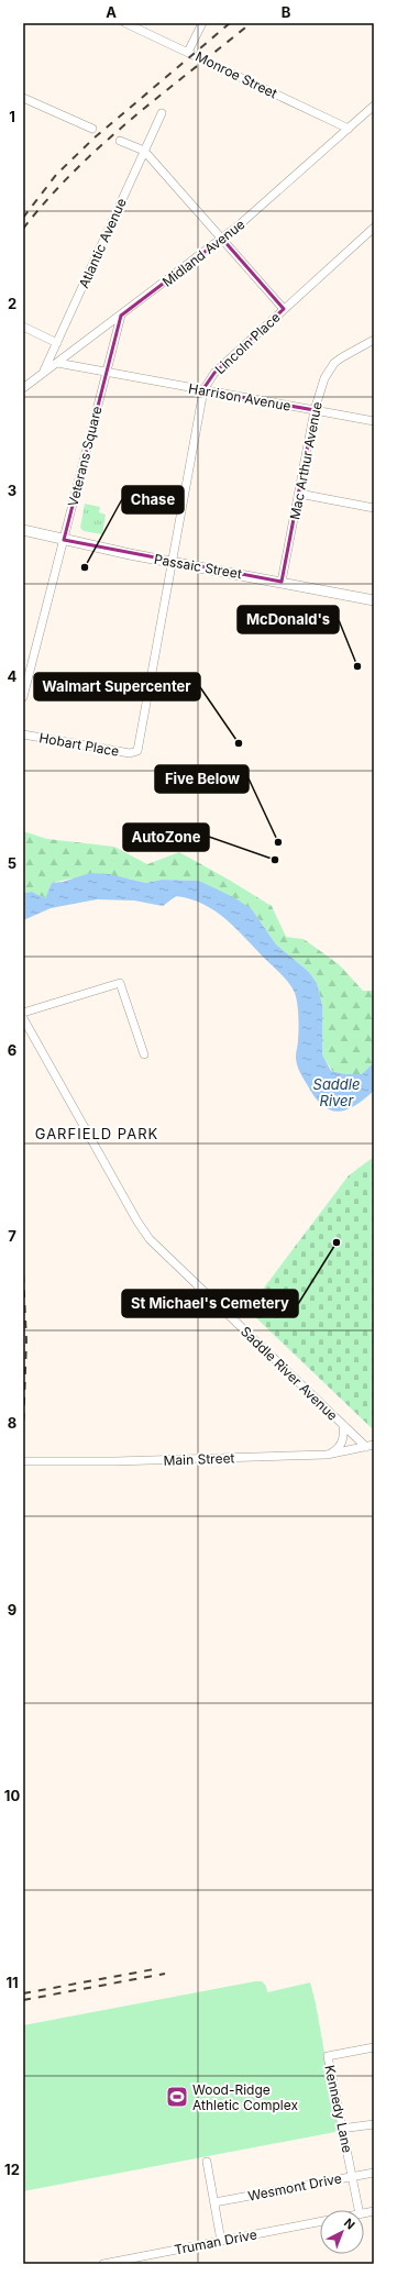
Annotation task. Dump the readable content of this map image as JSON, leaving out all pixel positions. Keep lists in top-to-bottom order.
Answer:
{
  "streets": {
    "main road": ["Passaic Street"],
    "street": [
      "Monroe Street",
      "Atlantic Avenue",
      "Midland Avenue",
      "Lincoln Place",
      "Harrison Avenue",
      "Veterans Square",
      "Mac Arthur Avenue",
      "Hobart Place",
      "Saddle River Avenue",
      "Main Street",
      "Kennedy Lane",
      "Wesmont Drive",
      "Truman Drive"
    ]
  },
  "crossings": [
    ["Monroe Street", "Midland Avenue"],
    ["Atlantic Avenue", "Midland Avenue"],
    ["Midland Avenue", "Veterans Square"],
    ["Lincoln Place", "Harrison Avenue"],
    ["Lincoln Place", "Passaic Street"],
    ["Lincoln Place", "Hobart Place"],
    ["Harrison Avenue", "Veterans Square"],
    ["Harrison Avenue", "Mac Arthur Avenue"],
    ["Veterans Square", "Passaic Street"],
    ["Mac Arthur Avenue", "Passaic Street"],
    ["Saddle River Avenue", "Main Street"],
    ["Kennedy Lane", "Wesmont Drive"]
  ],
  "districts": ["GARFIELD PARK"],
  "water": ["Saddle River"],
  "places": {
    "other": [
      "Chase",
      "McDonald's",
      "Walmart Supercenter",
      "Five Below",
      "AutoZone",
      "St Michael's Cemetery"
    ],
    "sports": ["Wood-Ridge Athletic Complex"]
  },
  "north": "top right",
  "grid": {
    "columns": ["A", "B"],
    "rows": [
      "1",
      "2",
      "3",
      "4",
      "5",
      "6",
      "7",
      "8",
      "9",
      "10",
      "11",
      "12"
    ]
  }
}
